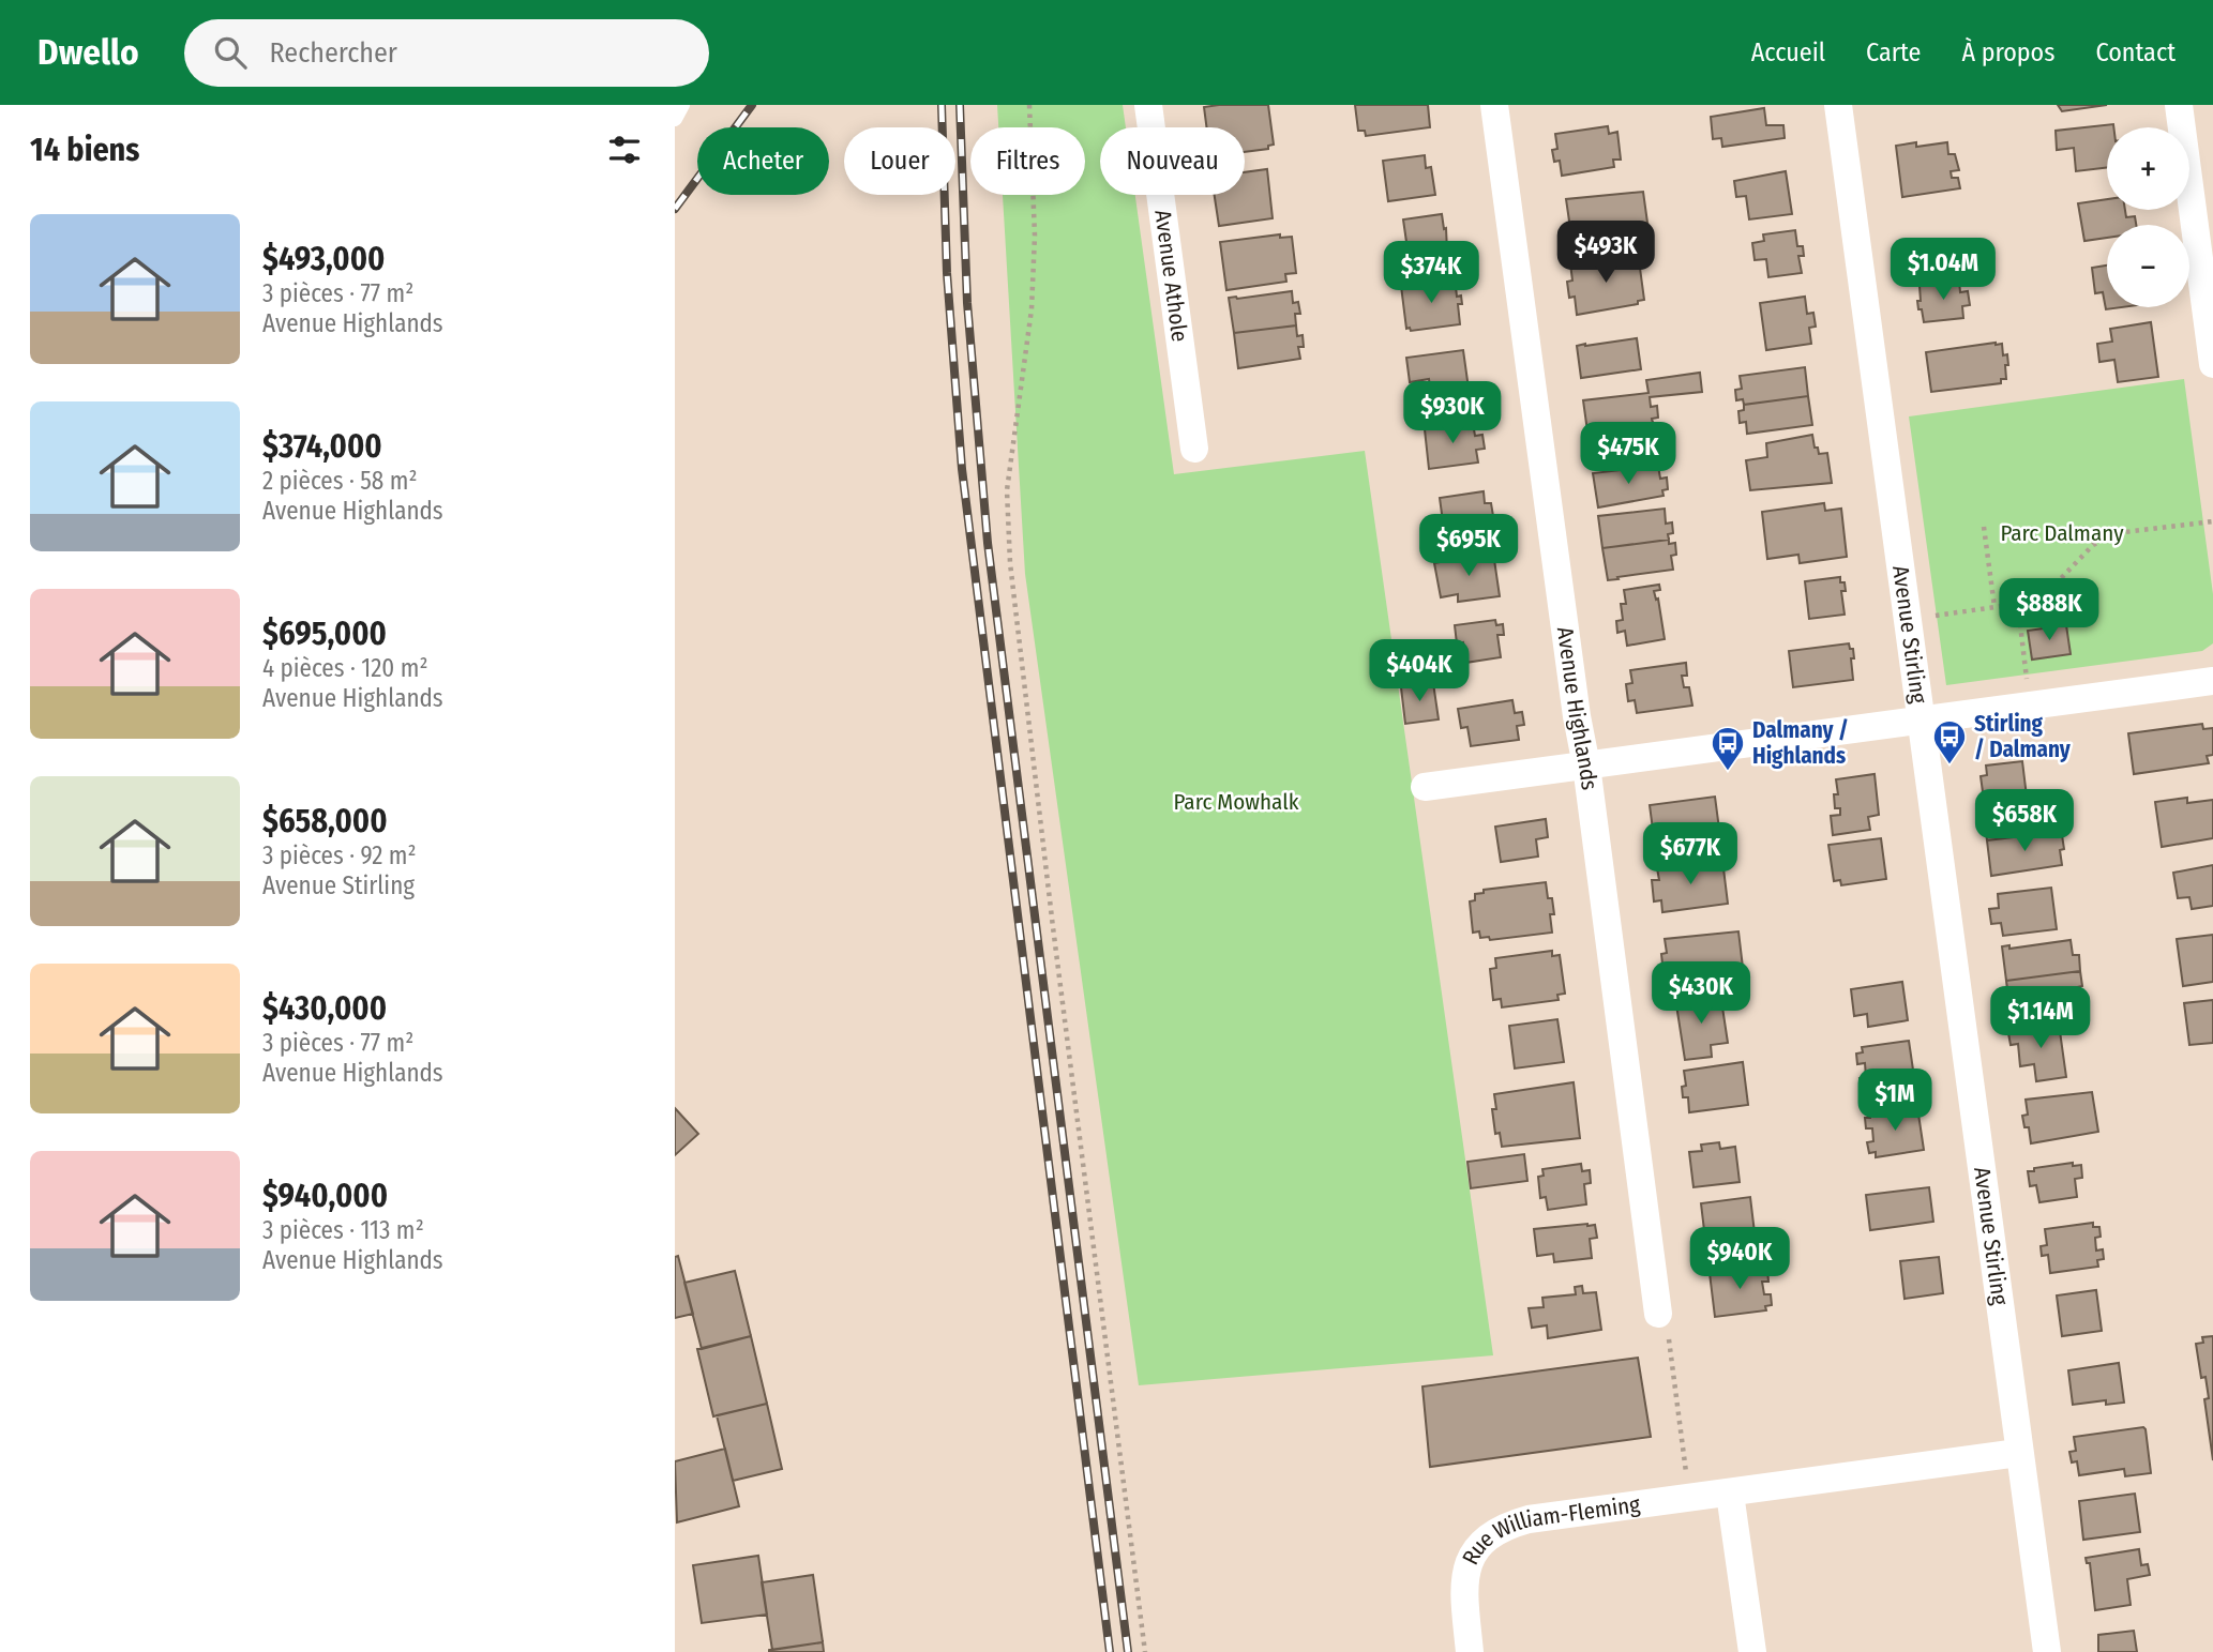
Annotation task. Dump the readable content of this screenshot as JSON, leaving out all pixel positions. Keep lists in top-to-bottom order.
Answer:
{
  "streets": {
    "street": [
      "Avenue Athole",
      "Avenue Stirling",
      "Avenue Highlands",
      "Rue William-Fleming"
    ]
  },
  "crossings": [
    ["Avenue Stirling", "Rue William-Fleming"]
  ],
  "parks": ["Parc Dalmany", "Parc Mowhalk"],
  "places": {
    "bus stop": ["Stirling / Dalmany", "Dalmany / Highlands"]
  },
  "page": {
    "header": "Dwello",
    "search": "Rechercher",
    "nav": [
      "Accueil",
      "Carte",
      "À propos",
      "Contact"
    ],
    "heading": "14 biens",
    "map_buttons": ["+", "−"],
    "chip": [
      "Acheter",
      "Louer",
      "Filtres",
      "Nouveau"
    ],
    "list": [
      {
        "name": "$493,000",
        "note": "3 pièces · 77 m² · Avenue Highlands"
      },
      {
        "name": "$374,000",
        "note": "2 pièces · 58 m² · Avenue Highlands"
      },
      {
        "name": "$695,000",
        "note": "4 pièces · 120 m² · Avenue Highlands"
      },
      {
        "name": "$658,000",
        "note": "3 pièces · 92 m² · Avenue Stirling"
      },
      {
        "name": "$430,000",
        "note": "3 pièces · 77 m² · Avenue Highlands"
      },
      {
        "name": "$940,000",
        "note": "3 pièces · 113 m² · Avenue Highlands"
      }
    ],
    "price": [
      "$493K",
      "$1.04M",
      "$374K",
      "$930K",
      "$475K",
      "$695K",
      "$888K",
      "$404K",
      "$658K",
      "$677K",
      "$430K",
      "$1.14M",
      "$1M",
      "$940K"
    ]
  }
}
